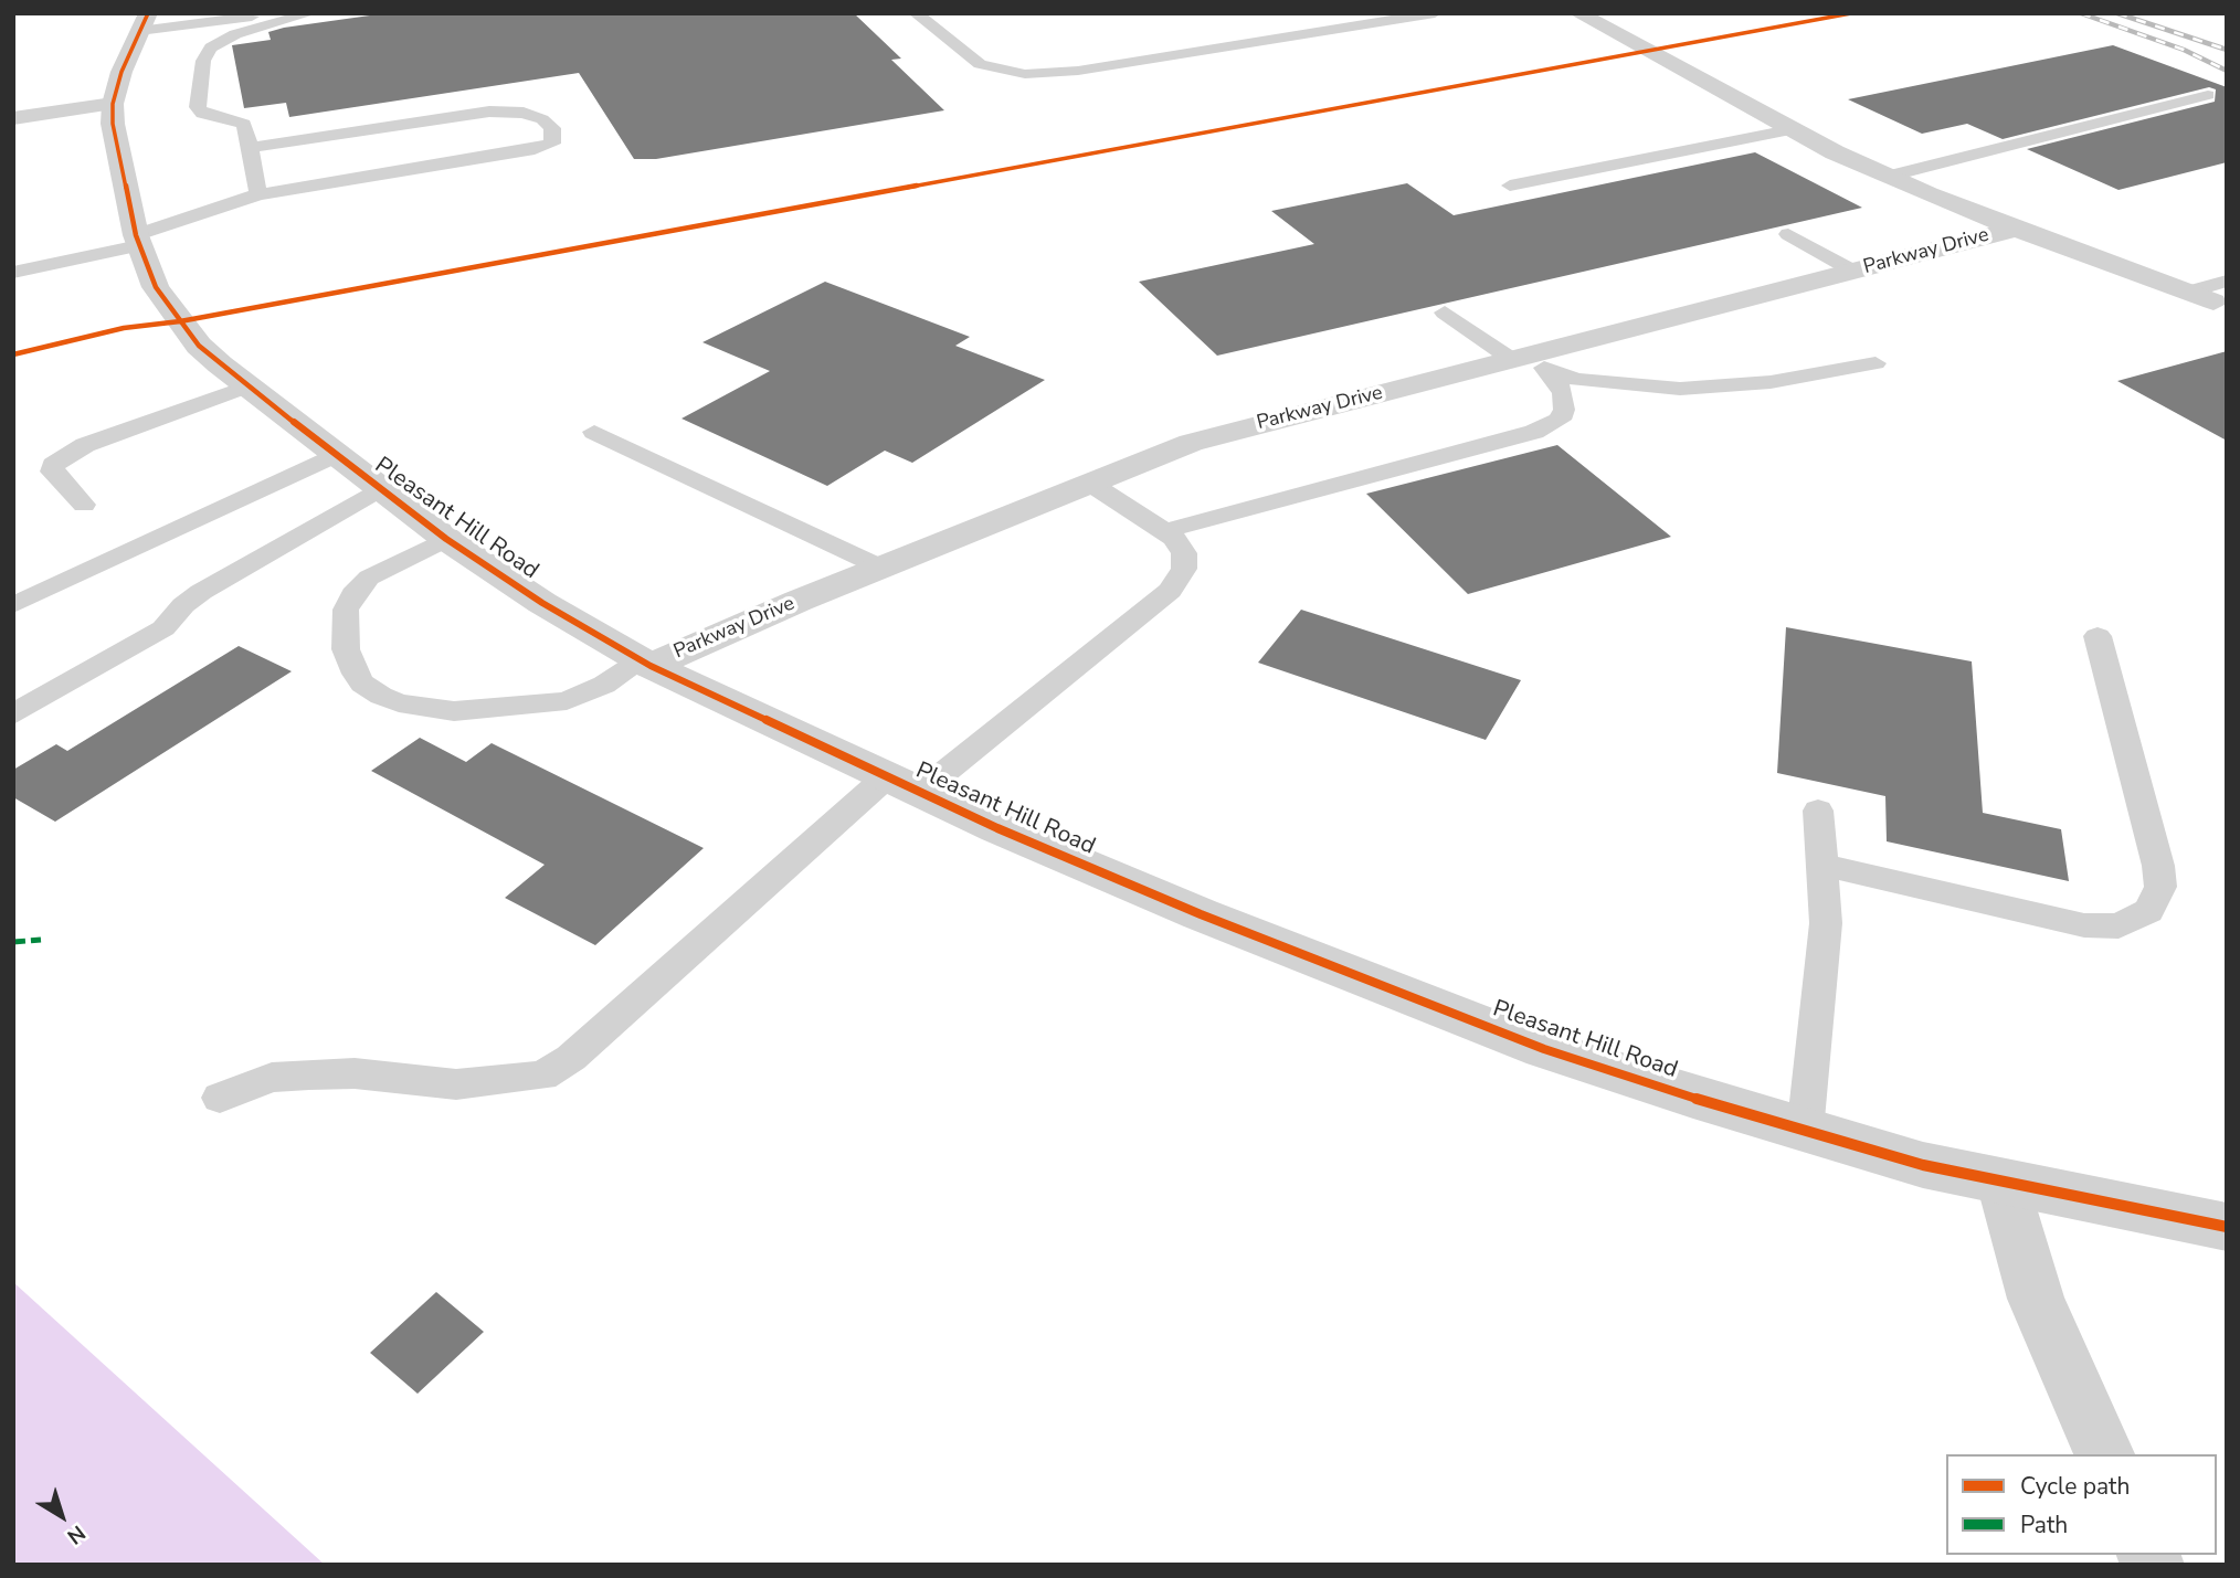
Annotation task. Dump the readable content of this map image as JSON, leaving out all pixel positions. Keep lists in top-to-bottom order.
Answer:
{
  "streets": {
    "street": ["Parkway Drive", "Pleasant Hill Road"]
  },
  "crossings": [
    ["Parkway Drive", "Pleasant Hill Road"]
  ],
  "legend": ["Cycle path", "Path"],
  "north": "bottom right"
}
